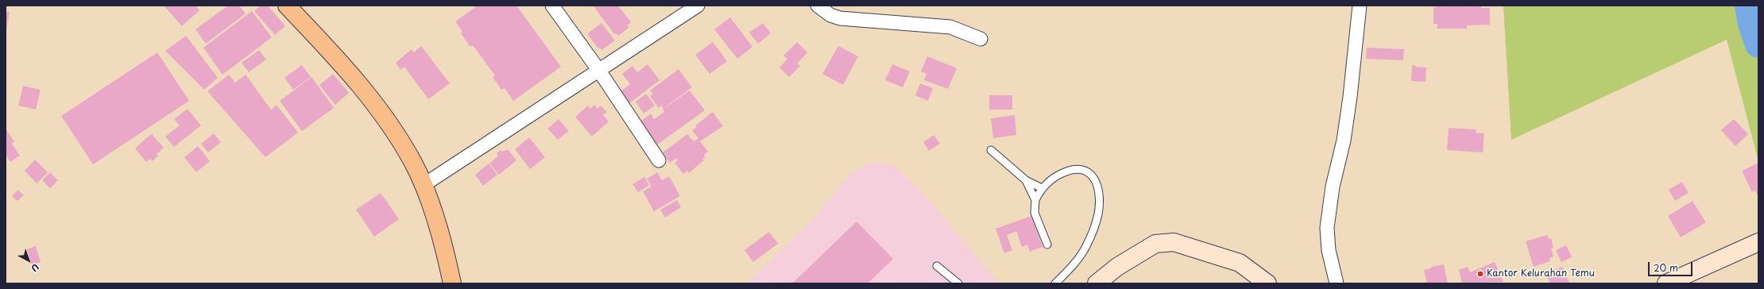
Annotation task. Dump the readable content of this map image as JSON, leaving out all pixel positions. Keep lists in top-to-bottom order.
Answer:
{
  "places": ["Kantor Kelurahan Temu"],
  "scale_bar": "20 m",
  "north": "bottom right"
}
